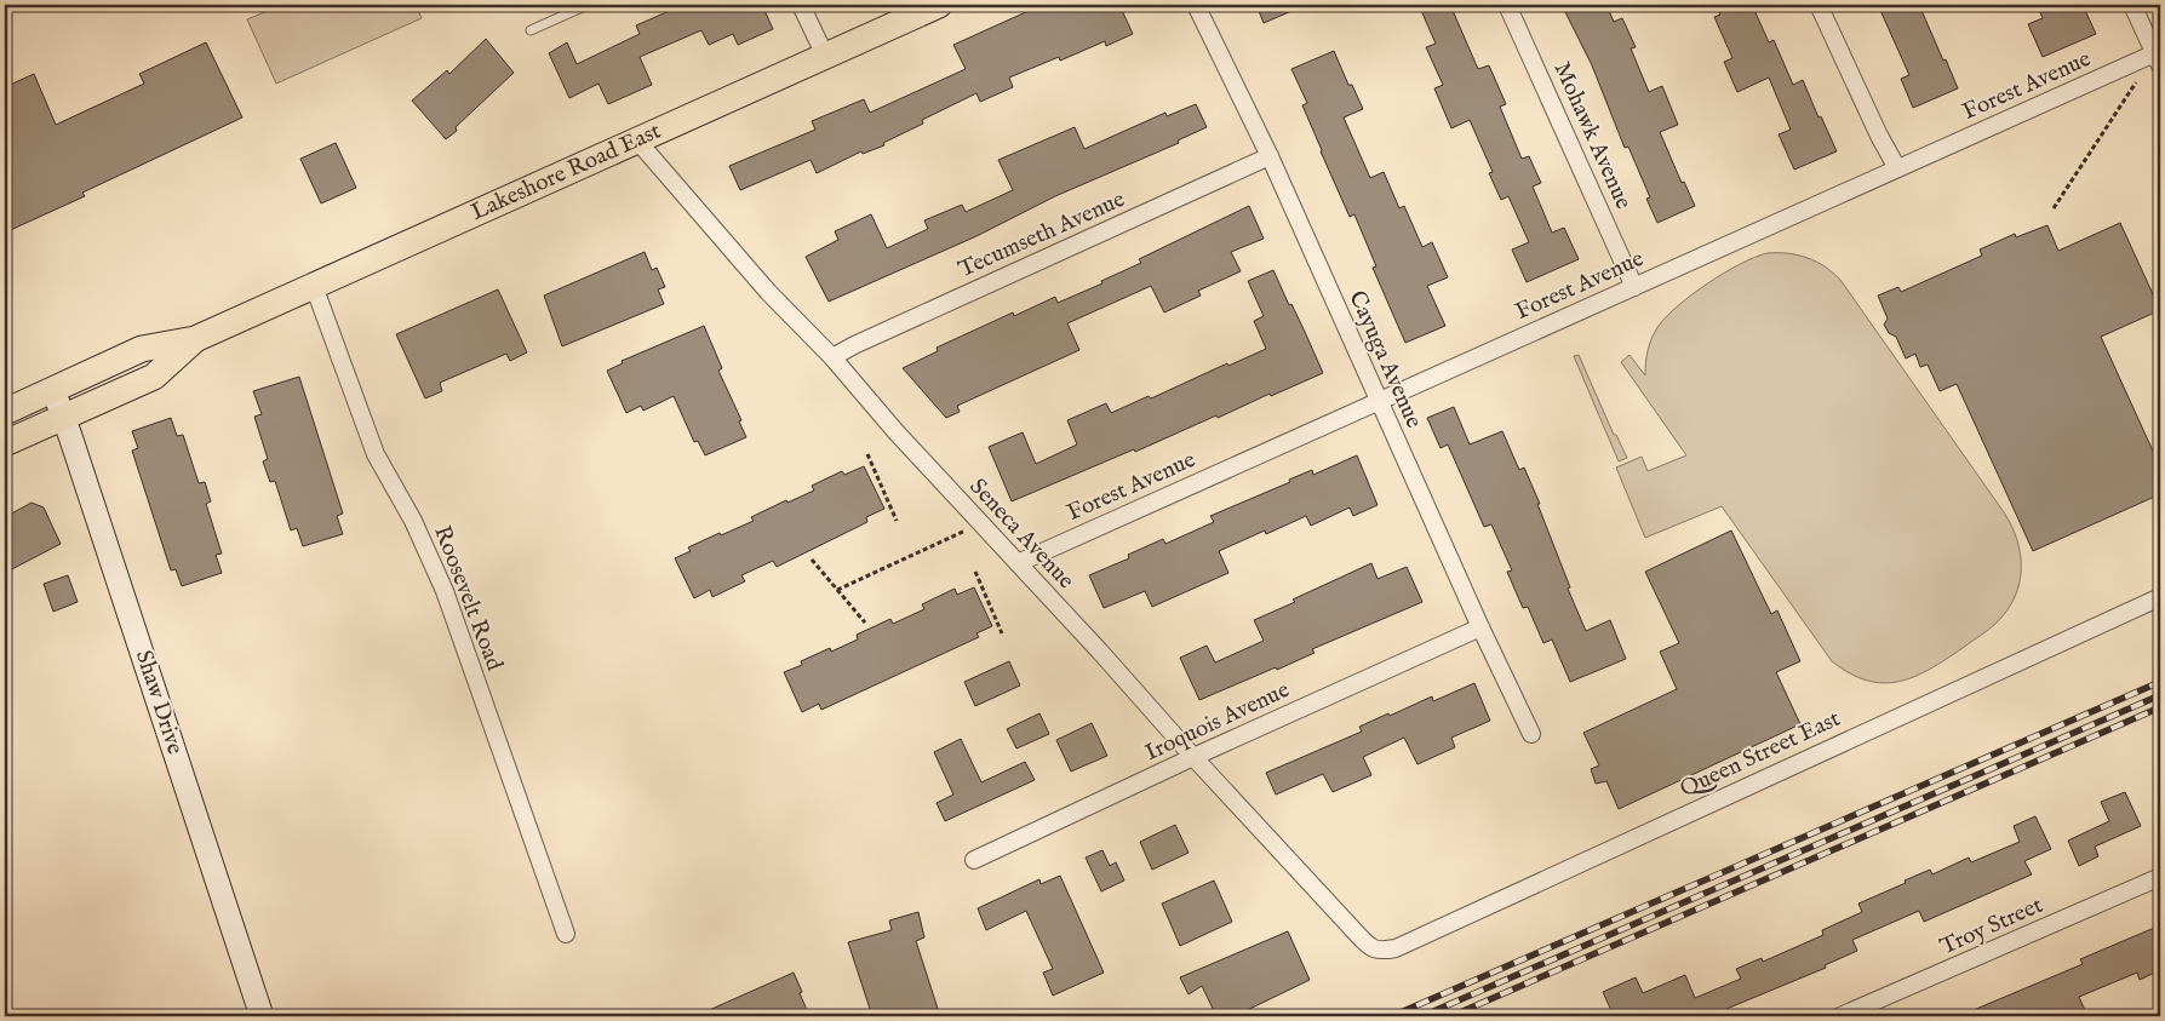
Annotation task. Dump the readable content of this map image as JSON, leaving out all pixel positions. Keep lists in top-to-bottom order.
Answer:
{
  "streets": {
    "main road": ["Lakeshore Road East"],
    "street": [
      "Forest Avenue",
      "Mohawk Avenue",
      "Tecumseth Avenue",
      "Cayuga Avenue",
      "Seneca Avenue",
      "Roosevelt Road",
      "Shaw Drive",
      "Iroquois Avenue",
      "Queen Street East",
      "Troy Street"
    ]
  },
  "crossings": [
    ["Forest Avenue", "Mohawk Avenue"],
    ["Forest Avenue", "Cayuga Avenue"],
    ["Forest Avenue", "Seneca Avenue"],
    ["Lakeshore Road East", "Seneca Avenue"],
    ["Lakeshore Road East", "Roosevelt Road"],
    ["Lakeshore Road East", "Shaw Drive"],
    ["Tecumseth Avenue", "Cayuga Avenue"],
    ["Tecumseth Avenue", "Seneca Avenue"],
    ["Cayuga Avenue", "Iroquois Avenue"],
    ["Seneca Avenue", "Iroquois Avenue"],
    ["Seneca Avenue", "Queen Street East"]
  ]
}
